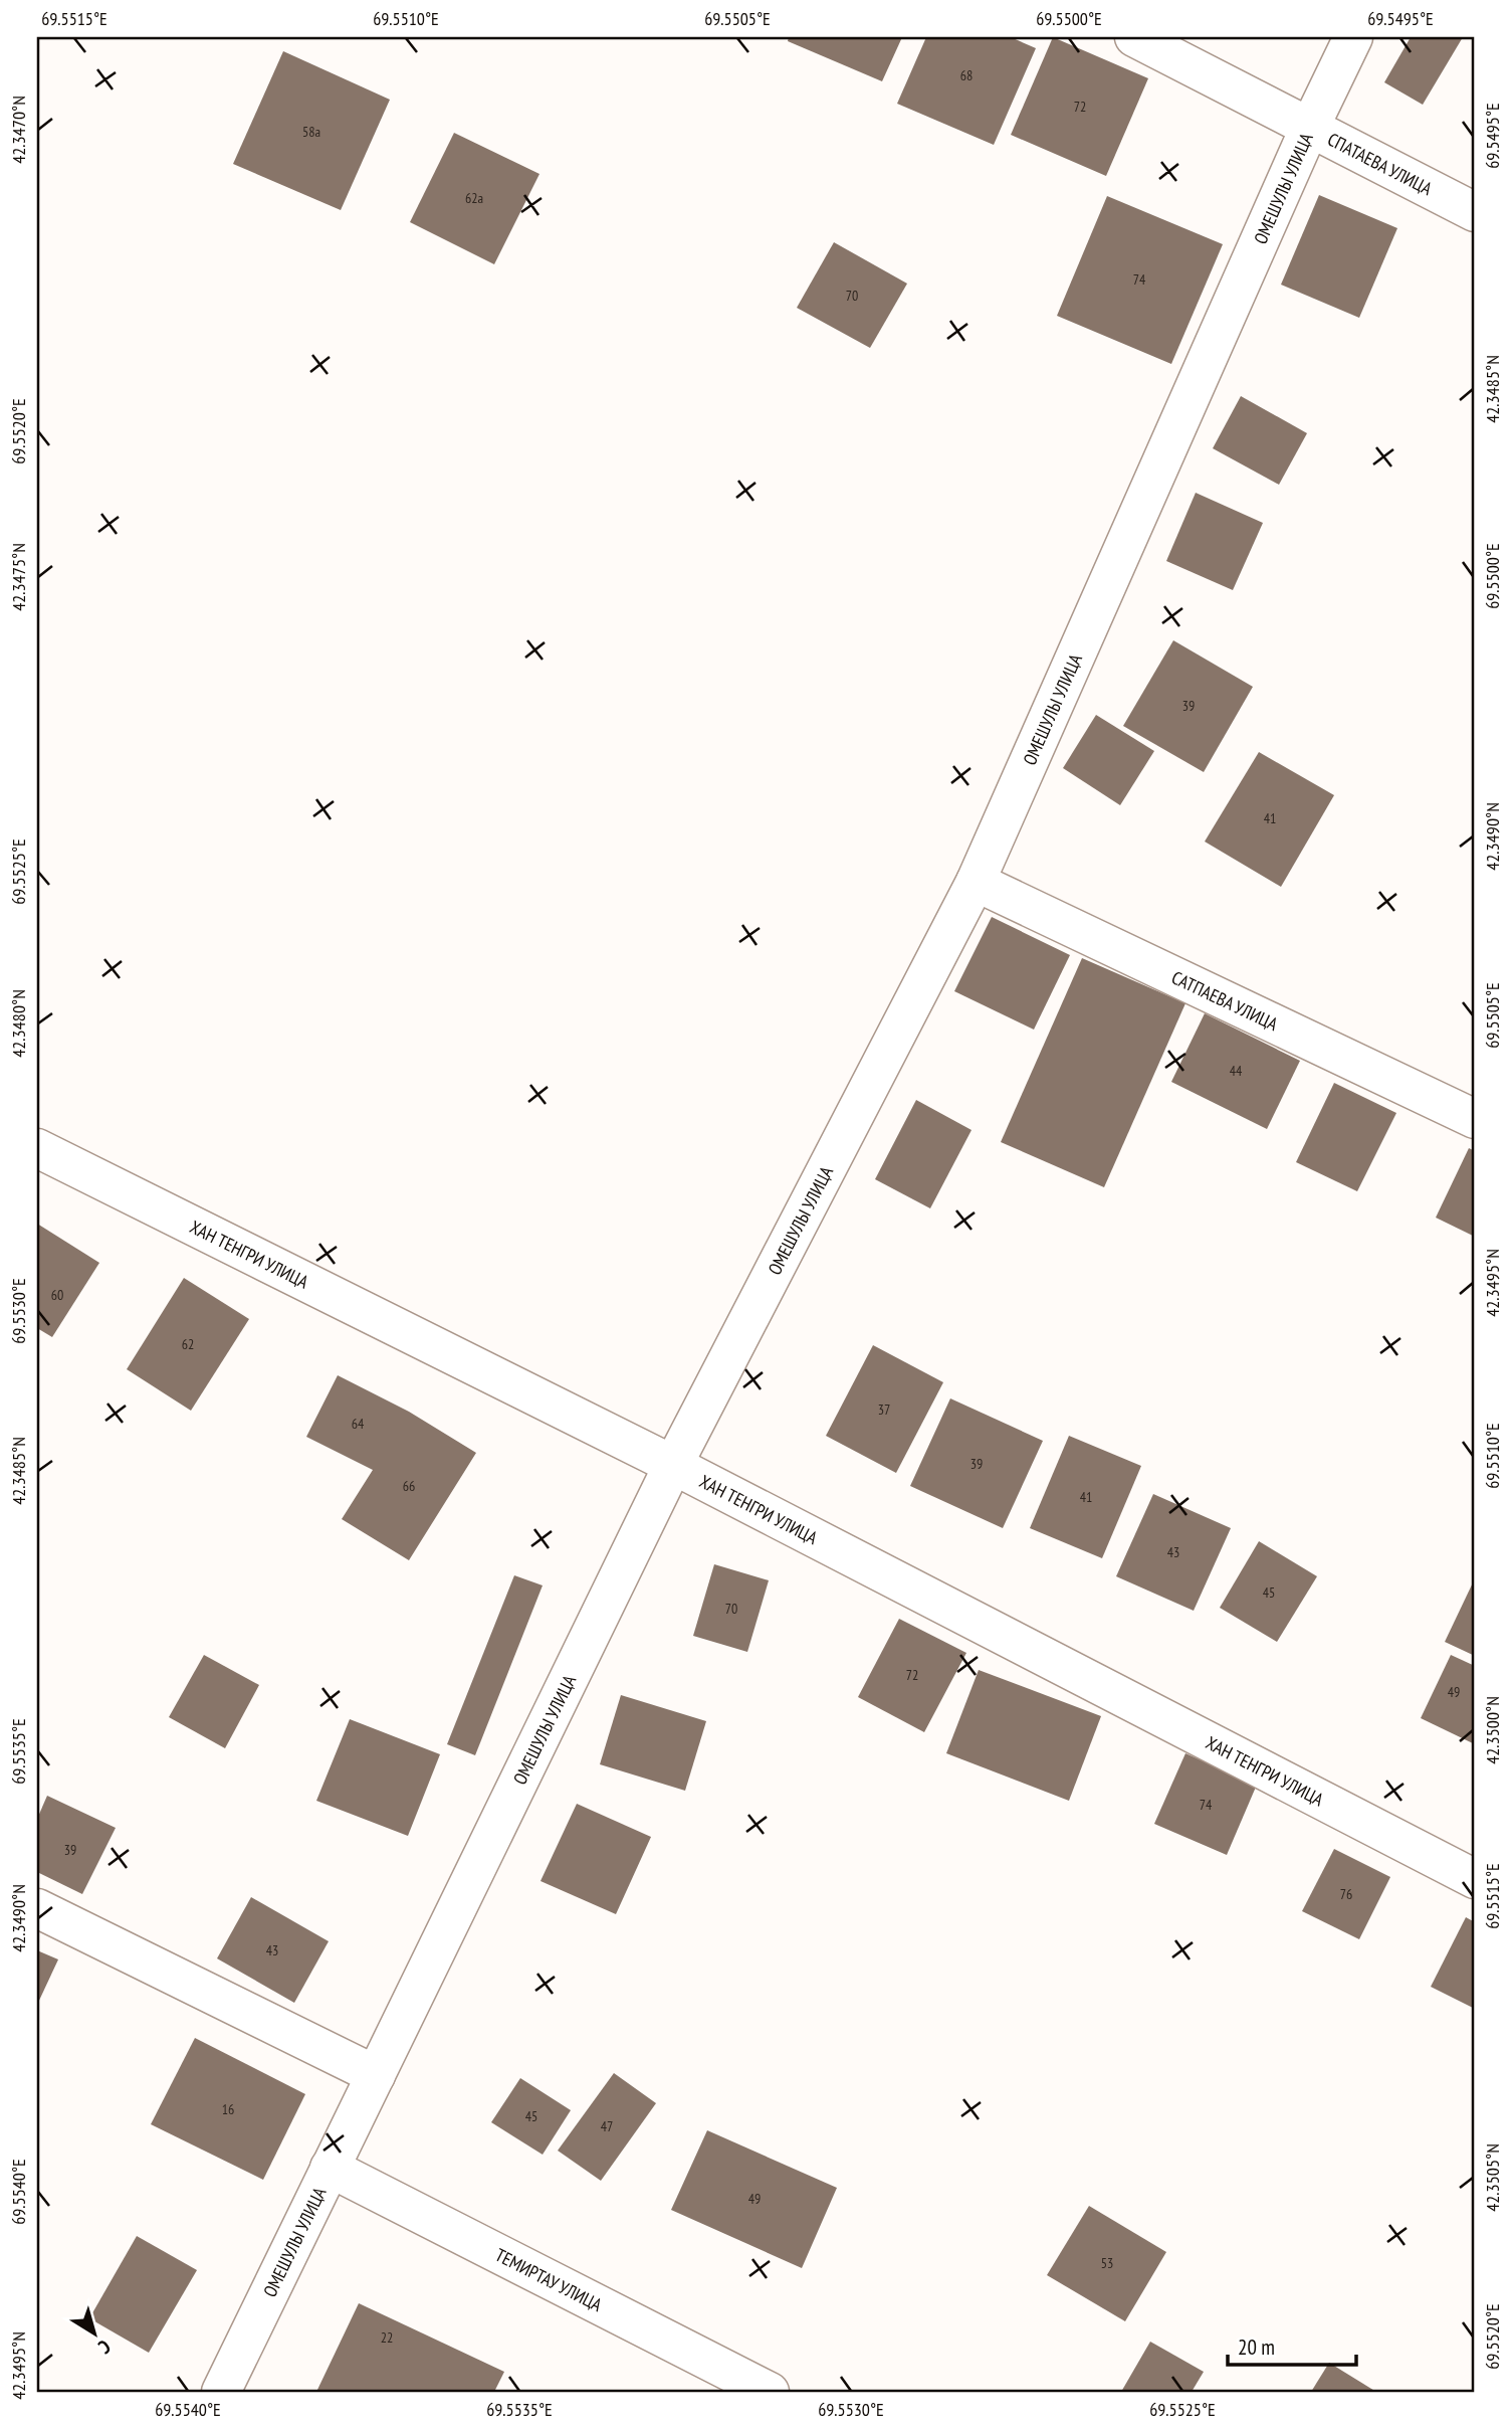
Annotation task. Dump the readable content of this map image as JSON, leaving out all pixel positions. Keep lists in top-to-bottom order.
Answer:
{
  "streets": {
    "street": [
      "СПАТАЕВА УЛИЦА",
      "ОМЕШУЛЫ УЛИЦА",
      "САТПАЕВА УЛИЦА",
      "ХАН ТЕНГРИ УЛИЦА",
      "ТЕМИРТАУ УЛИЦА"
    ]
  },
  "crossings": [
    ["СПАТАЕВА УЛИЦА", "ОМЕШУЛЫ УЛИЦА"],
    ["ОМЕШУЛЫ УЛИЦА", "САТПАЕВА УЛИЦА"],
    ["ОМЕШУЛЫ УЛИЦА", "ХАН ТЕНГРИ УЛИЦА"],
    ["ОМЕШУЛЫ УЛИЦА", "ТЕМИРТАУ УЛИЦА"]
  ],
  "house_numbers": [
    "68",
    "72",
    "58а",
    "62а",
    "74",
    "70",
    "39",
    "41",
    "44",
    "60",
    "62",
    "37",
    "64",
    "39",
    "66",
    "41",
    "43",
    "45",
    "70",
    "72",
    "49",
    "74",
    "39",
    "76",
    "43",
    "16",
    "45",
    "47",
    "49",
    "53",
    "22"
  ],
  "scale_bar": "20 m",
  "north": "bottom right",
  "coordinates": [
    "69.5515°E",
    "69.5510°E",
    "69.5505°E",
    "69.5500°E",
    "69.5495°E",
    "42.3470°N",
    "42.3485°N",
    "69.5520°E",
    "42.3475°N",
    "42.3490°N",
    "69.5525°E",
    "42.3480°N",
    "42.3495°N",
    "69.5530°E",
    "42.3500°N",
    "69.5535°E",
    "42.3505°N",
    "69.5540°E"
  ]
}
